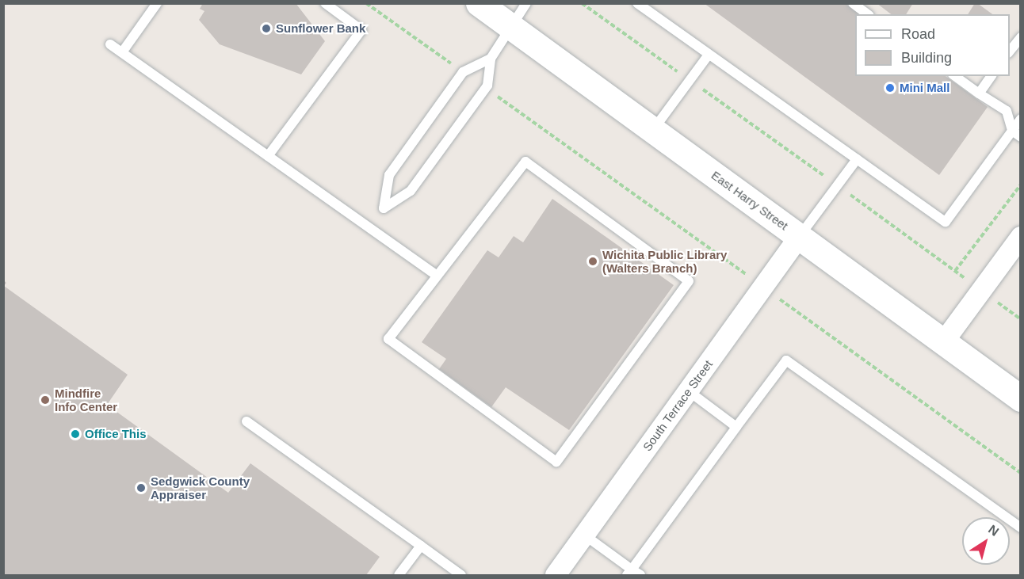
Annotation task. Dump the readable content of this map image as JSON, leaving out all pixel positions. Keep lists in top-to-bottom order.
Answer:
{
  "streets": {
    "main road": ["East Harry Street"],
    "street": ["South Terrace Street"]
  },
  "crossings": [
    ["East Harry Street", "South Terrace Street"]
  ],
  "places": [
    "Sunflower Bank",
    "Mini Mall",
    "Wichita Public Library (Walters Branch)",
    "Mindfire Info Center",
    "Office This",
    "Sedgwick County Appraiser"
  ],
  "legend": ["Road", "Building"],
  "north": "top right"
}
